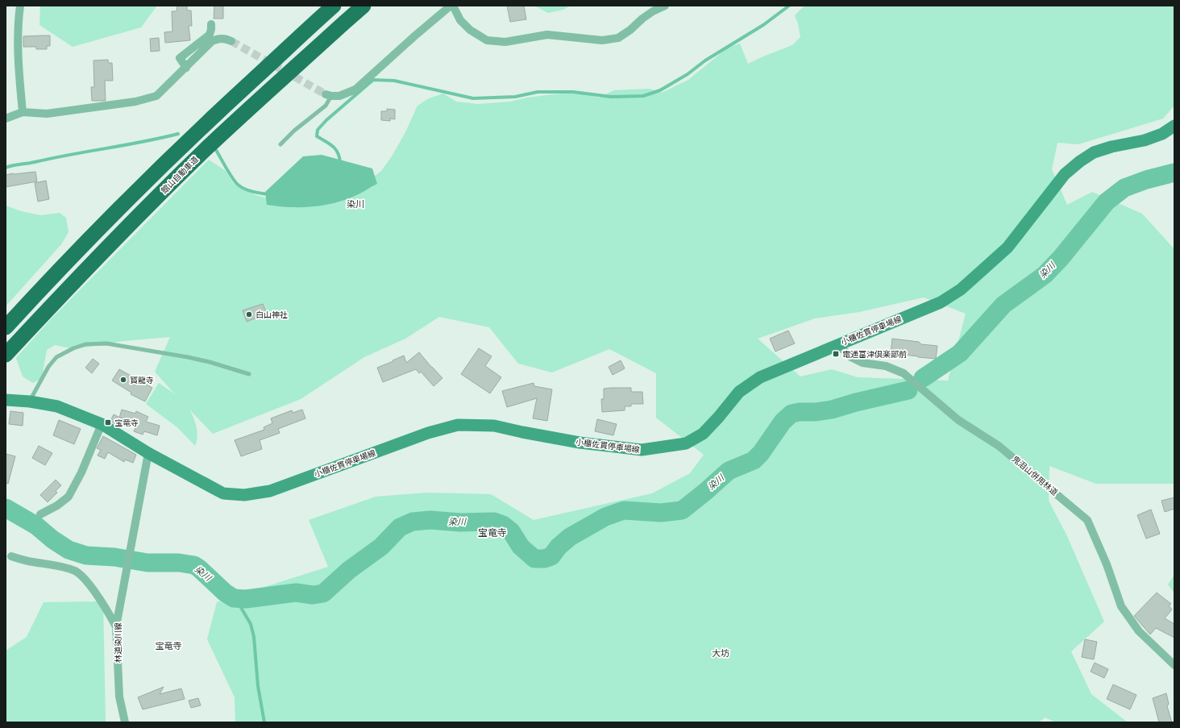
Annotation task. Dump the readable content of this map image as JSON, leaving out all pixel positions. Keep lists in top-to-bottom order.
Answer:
{
  "streets": {
    "highway": ["館山自動車道"],
    "main road": ["小櫃佐貫停車場線"],
    "street": ["鬼泪山併用林道", "林道染川線"]
  },
  "crossings": [
    ["小櫃佐貫停車場線", "鬼泪山併用林道"],
    ["小櫃佐貫停車場線", "林道染川線"]
  ],
  "districts": [
    "染川",
    "宝竜寺",
    "宝竜寺",
    "大坊"
  ],
  "water": ["染川"],
  "places": {
    "other": ["白山神社", "寳龍寺"],
    "transit": ["電通富津倶楽部前", "宝竜寺"]
  }
}
